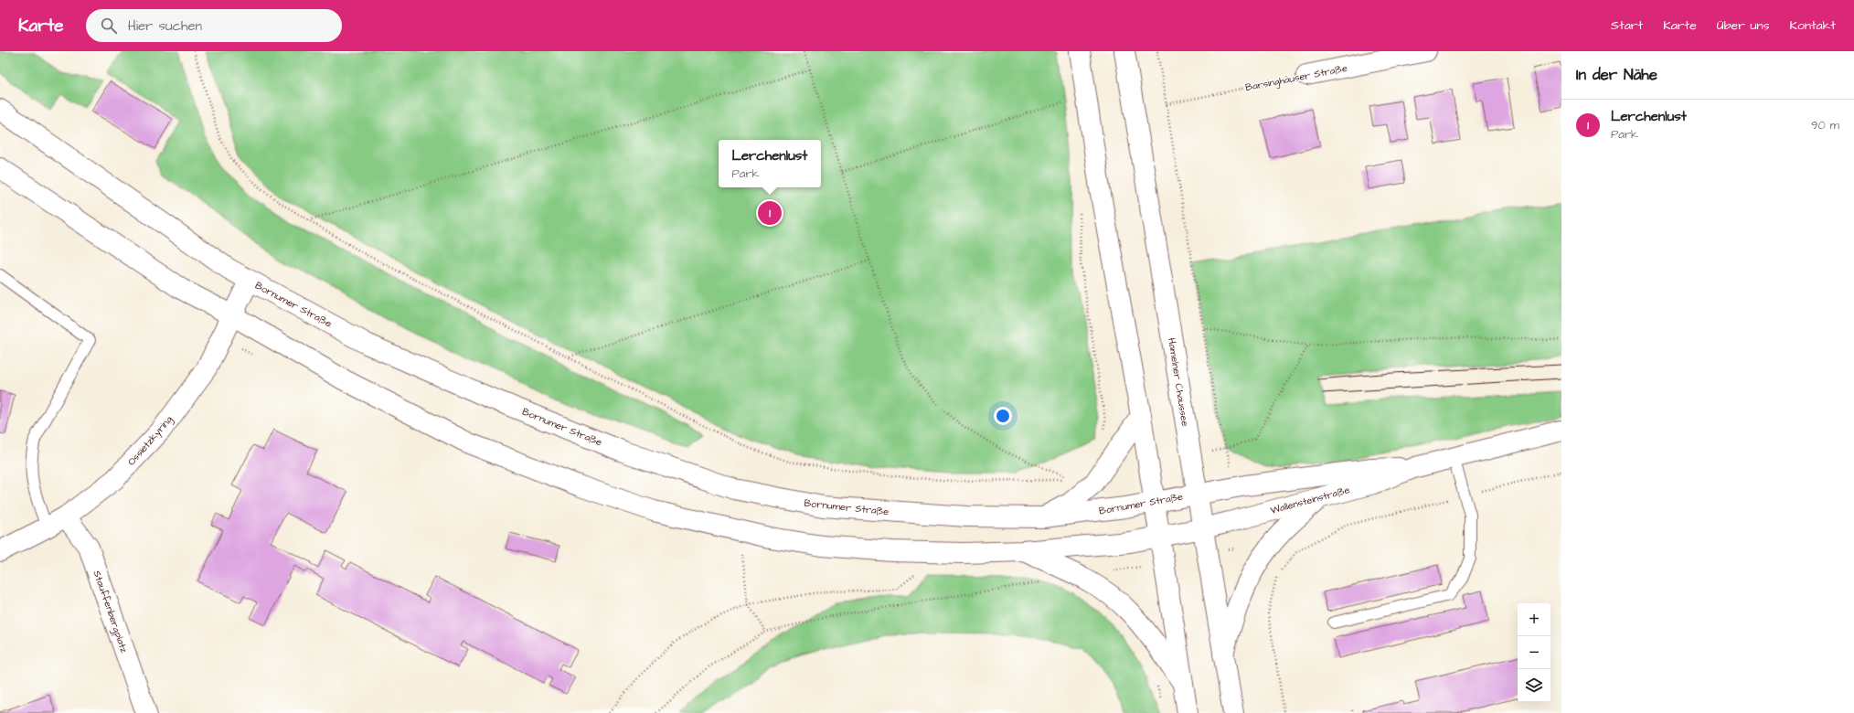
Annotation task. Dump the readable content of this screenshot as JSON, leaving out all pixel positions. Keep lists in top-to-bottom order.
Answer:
{
  "streets": {
    "main road": [
      "Barsinghäuser Straße",
      "Bornumer Straße",
      "Hamelner Chaussee",
      "Ossietzkyring",
      "Wallensteinstraße",
      "Stauffenbergplatz"
    ]
  },
  "crossings": [
    ["Bornumer Straße", "Hamelner Chaussee"],
    ["Bornumer Straße", "Ossietzkyring"],
    ["Bornumer Straße", "Wallensteinstraße"],
    ["Hamelner Chaussee", "Wallensteinstraße"],
    ["Ossietzkyring", "Stauffenbergplatz"]
  ],
  "page": {
    "header": "Karte",
    "search": "Hier suchen",
    "nav": [
      "Start",
      "Karte",
      "Über uns",
      "Kontakt"
    ],
    "heading": "In der Nähe",
    "list": [
      {
        "mark": "1",
        "name": "Lerchenlust",
        "note": "Park",
        "value": "90 m"
      }
    ],
    "popup": ["Lerchenlust", "Park"],
    "pins": "1",
    "map_buttons": ["+", "−"]
  }
}
